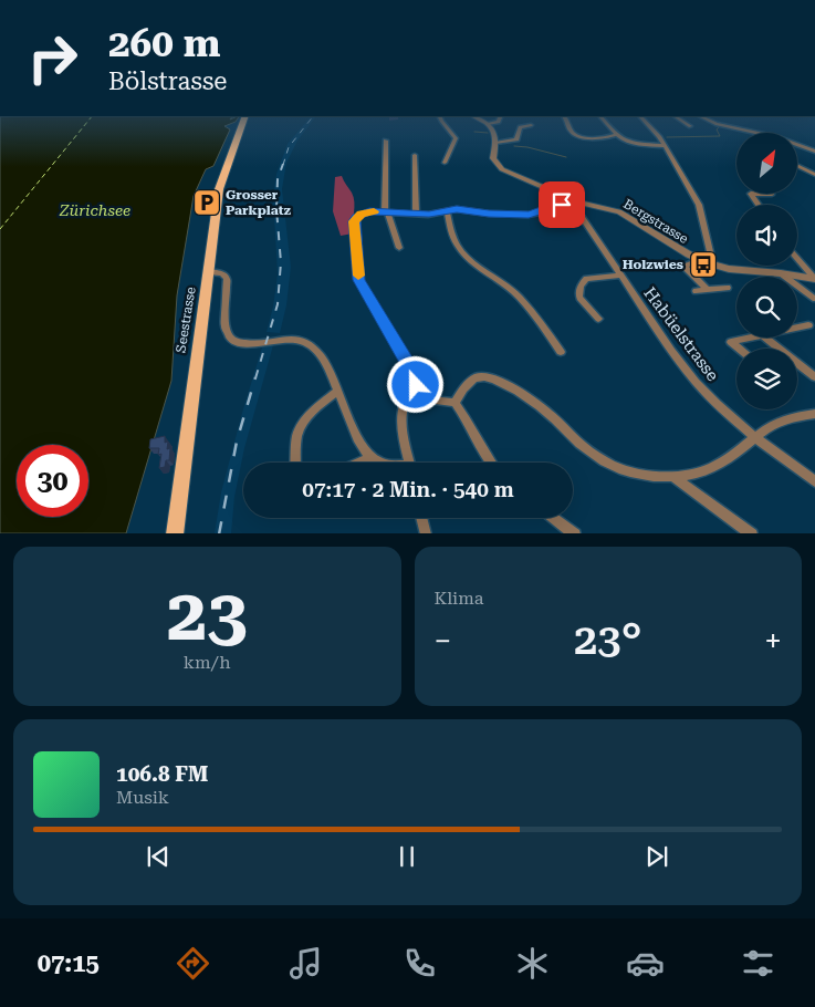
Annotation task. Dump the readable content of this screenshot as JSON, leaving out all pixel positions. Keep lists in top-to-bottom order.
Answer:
{
  "streets": {
    "main road": ["Seestrasse"],
    "street": ["Bergstrasse", "Habüelstrasse"]
  },
  "crossings": [
    ["Bergstrasse", "Habüelstrasse"]
  ],
  "water": ["Zürichsee"],
  "places": {
    "parking": ["Grosser Parkplatz"],
    "bus stop": ["Holzwies"]
  },
  "north": "top right",
  "page": {
    "turn": ["260 m", "Bölstrasse"],
    "limit": "30",
    "trip": "07:17 · 2 Min. · 540 m",
    "tile": [
      ["23", "km/h"],
      "Klima"
    ],
    "heat": ["−", "23°", "+"],
    "song": ["106.8 FM", "Musik"],
    "tabs": "07:15"
  }
}
